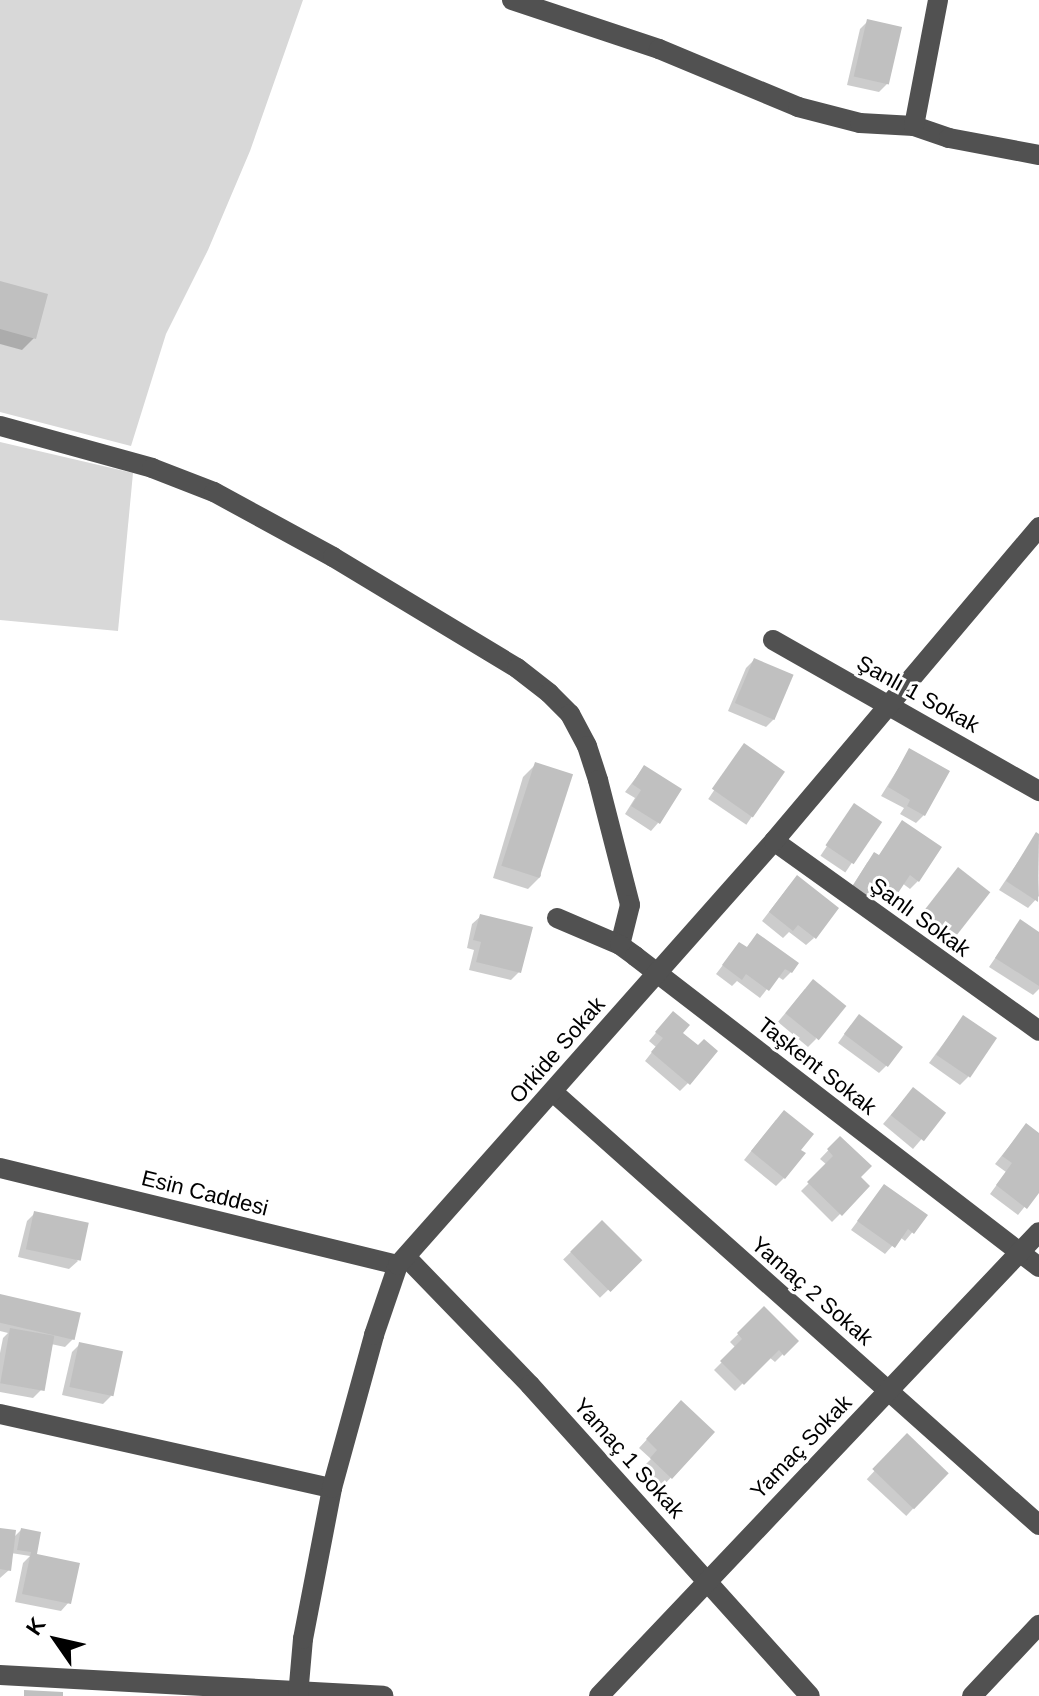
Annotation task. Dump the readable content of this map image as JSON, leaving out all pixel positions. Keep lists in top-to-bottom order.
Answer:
{
  "streets": {
    "street": [
      "Şanlı 1 Sokak",
      "Şanlı Sokak",
      "Orkide Sokak",
      "Taşkent Sokak",
      "Esin Caddesi",
      "Yamaç 2 Sokak",
      "Yamaç Sokak",
      "Yamaç 1 Sokak"
    ]
  },
  "crossings": [
    ["Şanlı 1 Sokak", "Orkide Sokak"],
    ["Şanlı Sokak", "Orkide Sokak"],
    ["Orkide Sokak", "Taşkent Sokak"],
    ["Orkide Sokak", "Esin Caddesi"],
    ["Orkide Sokak", "Yamaç 2 Sokak"],
    ["Orkide Sokak", "Yamaç 1 Sokak"],
    ["Taşkent Sokak", "Yamaç Sokak"],
    ["Esin Caddesi", "Yamaç 1 Sokak"],
    ["Yamaç 2 Sokak", "Yamaç Sokak"],
    ["Yamaç Sokak", "Yamaç 1 Sokak"]
  ],
  "north": "top left"
}
